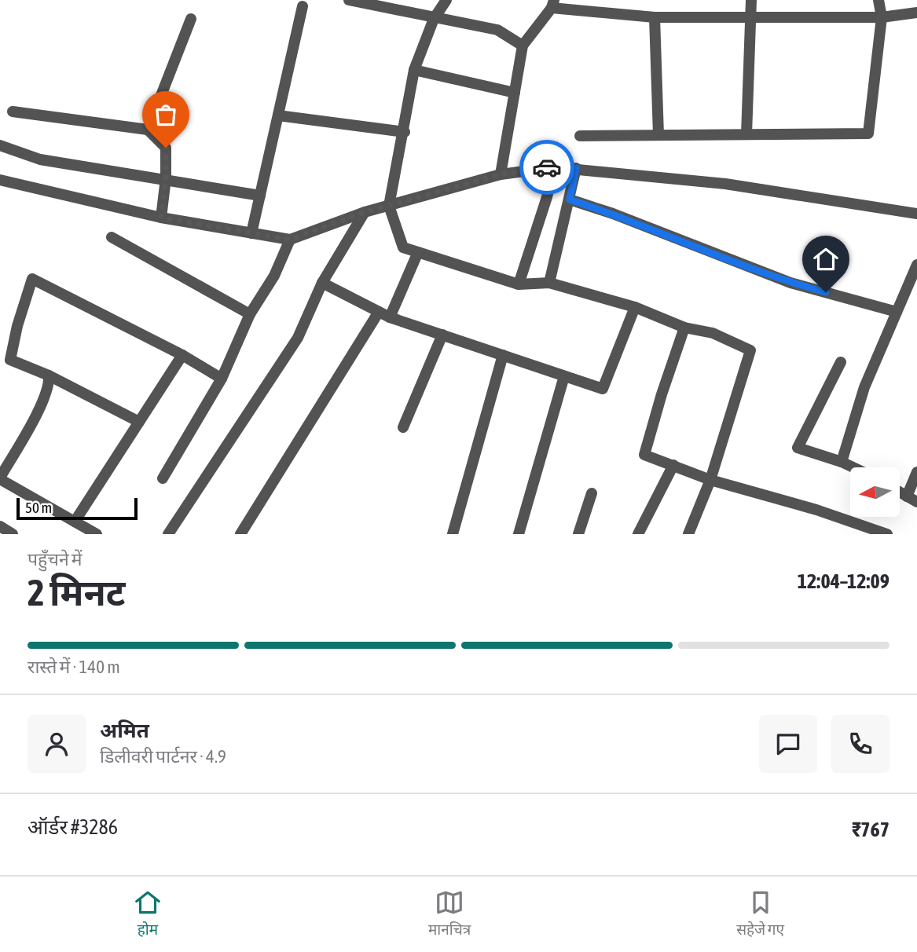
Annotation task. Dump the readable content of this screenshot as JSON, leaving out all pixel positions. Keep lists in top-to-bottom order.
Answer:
{
  "scale_bar": "50 m",
  "north": "left",
  "page": {
    "scale": "50 m",
    "heading": ["2 मिनट", "पहुँचने में", "12:04–12:09"],
    "panel": [
      "अमित",
      "डिलीवरी पार्टनर · 4.9",
      "ऑर्डर #3286",
      "₹767"
    ],
    "bar": "रास्ते में · 140 m",
    "tabs": ["होम", "मानचित्र", "सहेजे गए"]
  }
}
